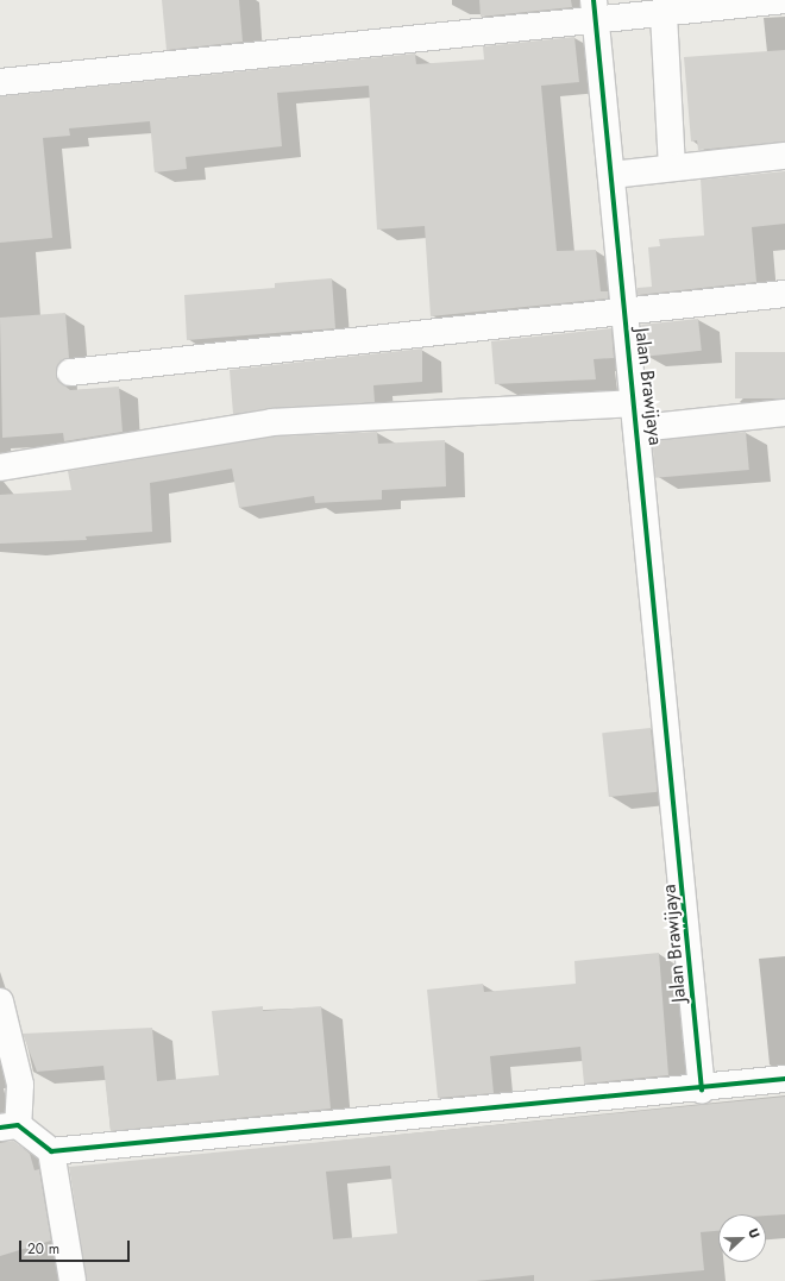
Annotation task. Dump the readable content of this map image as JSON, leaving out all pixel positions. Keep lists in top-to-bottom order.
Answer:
{
  "streets": {
    "street": ["Jalan Brawijaya"]
  },
  "scale_bar": "20 m",
  "north": "right"
}
